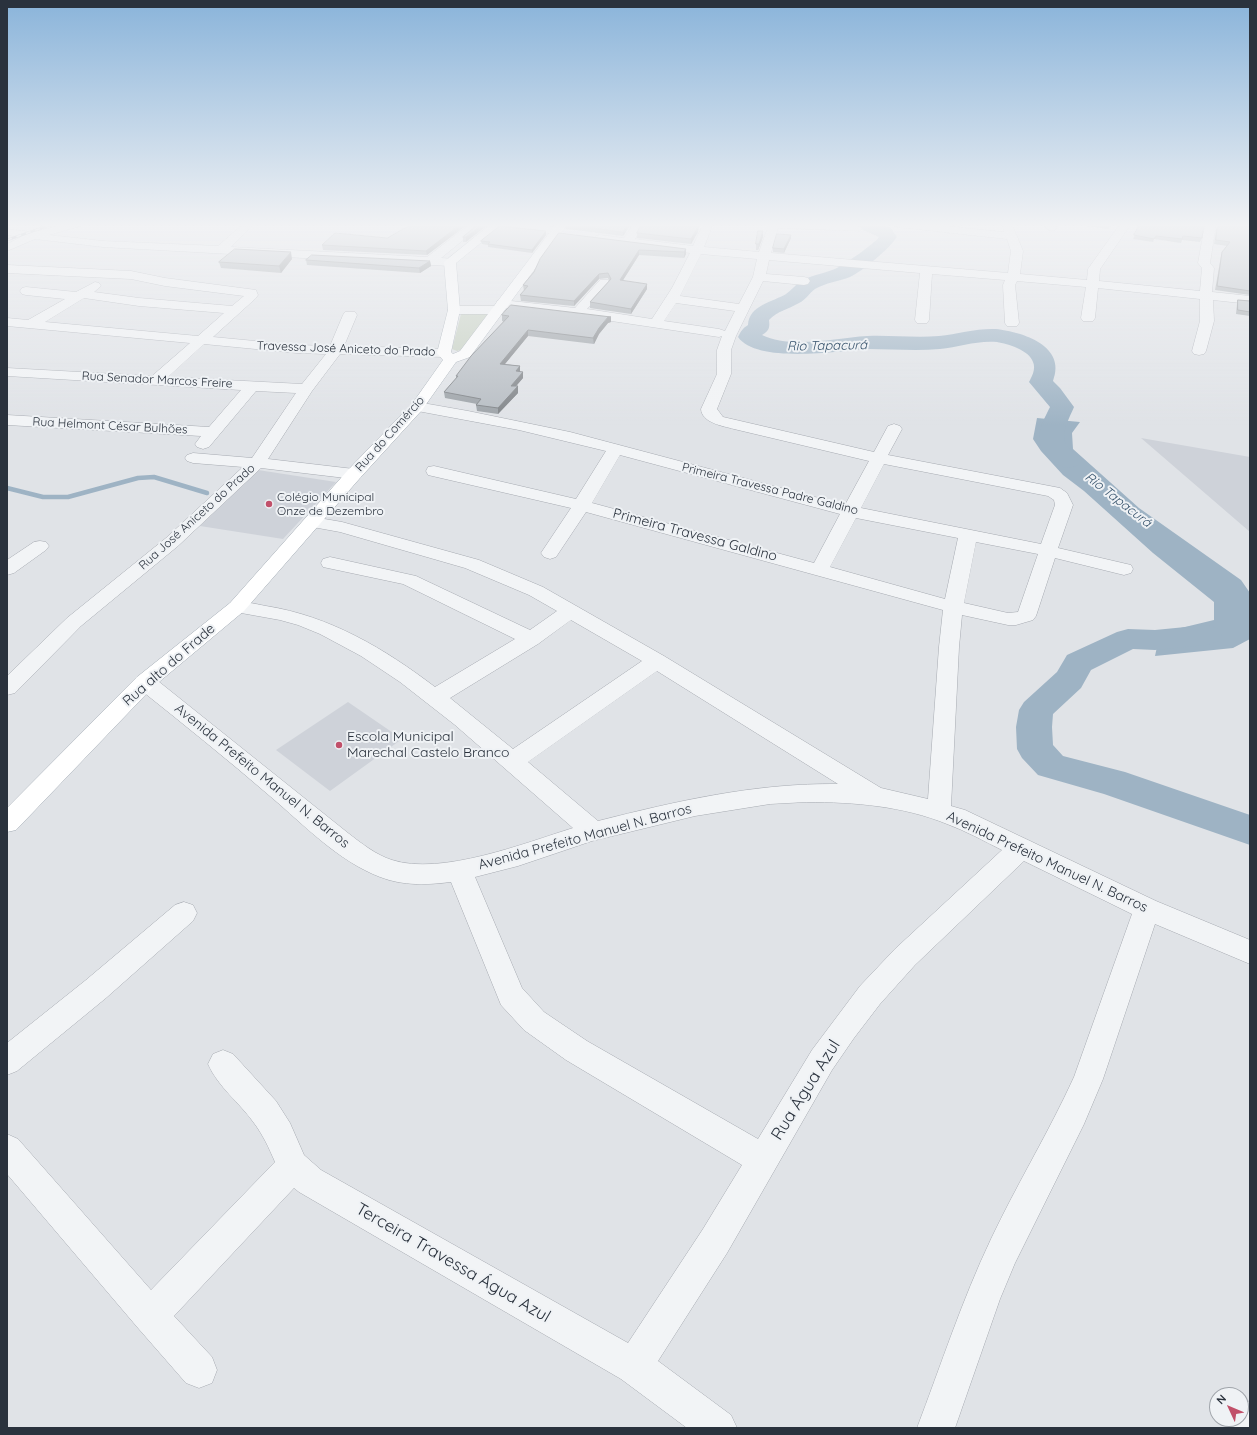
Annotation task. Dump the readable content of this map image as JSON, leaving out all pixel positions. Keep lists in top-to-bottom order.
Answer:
{
  "streets": {
    "main road": ["Rua do Comércio", "Rua alto do Frade"],
    "street": [
      "Travessa José Aniceto do Prado",
      "Rua Senador Marcos Freire",
      "Rua Helmont César Bulhões",
      "Primeira Travessa Padre Galdino",
      "Rua José Aniceto do Prado",
      "Primeira Travessa Galdino",
      "Avenida Prefeito Manuel N. Barros",
      "Rua Água Azul",
      "Terceira Travessa Água Azul"
    ]
  },
  "crossings": [
    ["Travessa José Aniceto do Prado", "Rua do Comércio"],
    ["Travessa José Aniceto do Prado", "Rua José Aniceto do Prado"],
    ["Rua Senador Marcos Freire", "Rua Helmont César Bulhões"],
    ["Rua Senador Marcos Freire", "Rua José Aniceto do Prado"],
    ["Rua Helmont César Bulhões", "Rua José Aniceto do Prado"],
    ["Rua do Comércio", "Primeira Travessa Padre Galdino"],
    ["Rua do Comércio", "Rua alto do Frade"],
    ["Primeira Travessa Padre Galdino", "Primeira Travessa Galdino"],
    ["Rua alto do Frade", "Avenida Prefeito Manuel N. Barros"],
    ["Avenida Prefeito Manuel N. Barros", "Rua Água Azul"],
    ["Rua Água Azul", "Terceira Travessa Água Azul"]
  ],
  "water": ["Rio Tapacurá"],
  "places": ["Colégio Municipal Onze de Dezembro", "Escola Municipal Marechal Castelo Branco"],
  "north": "top left"
}
